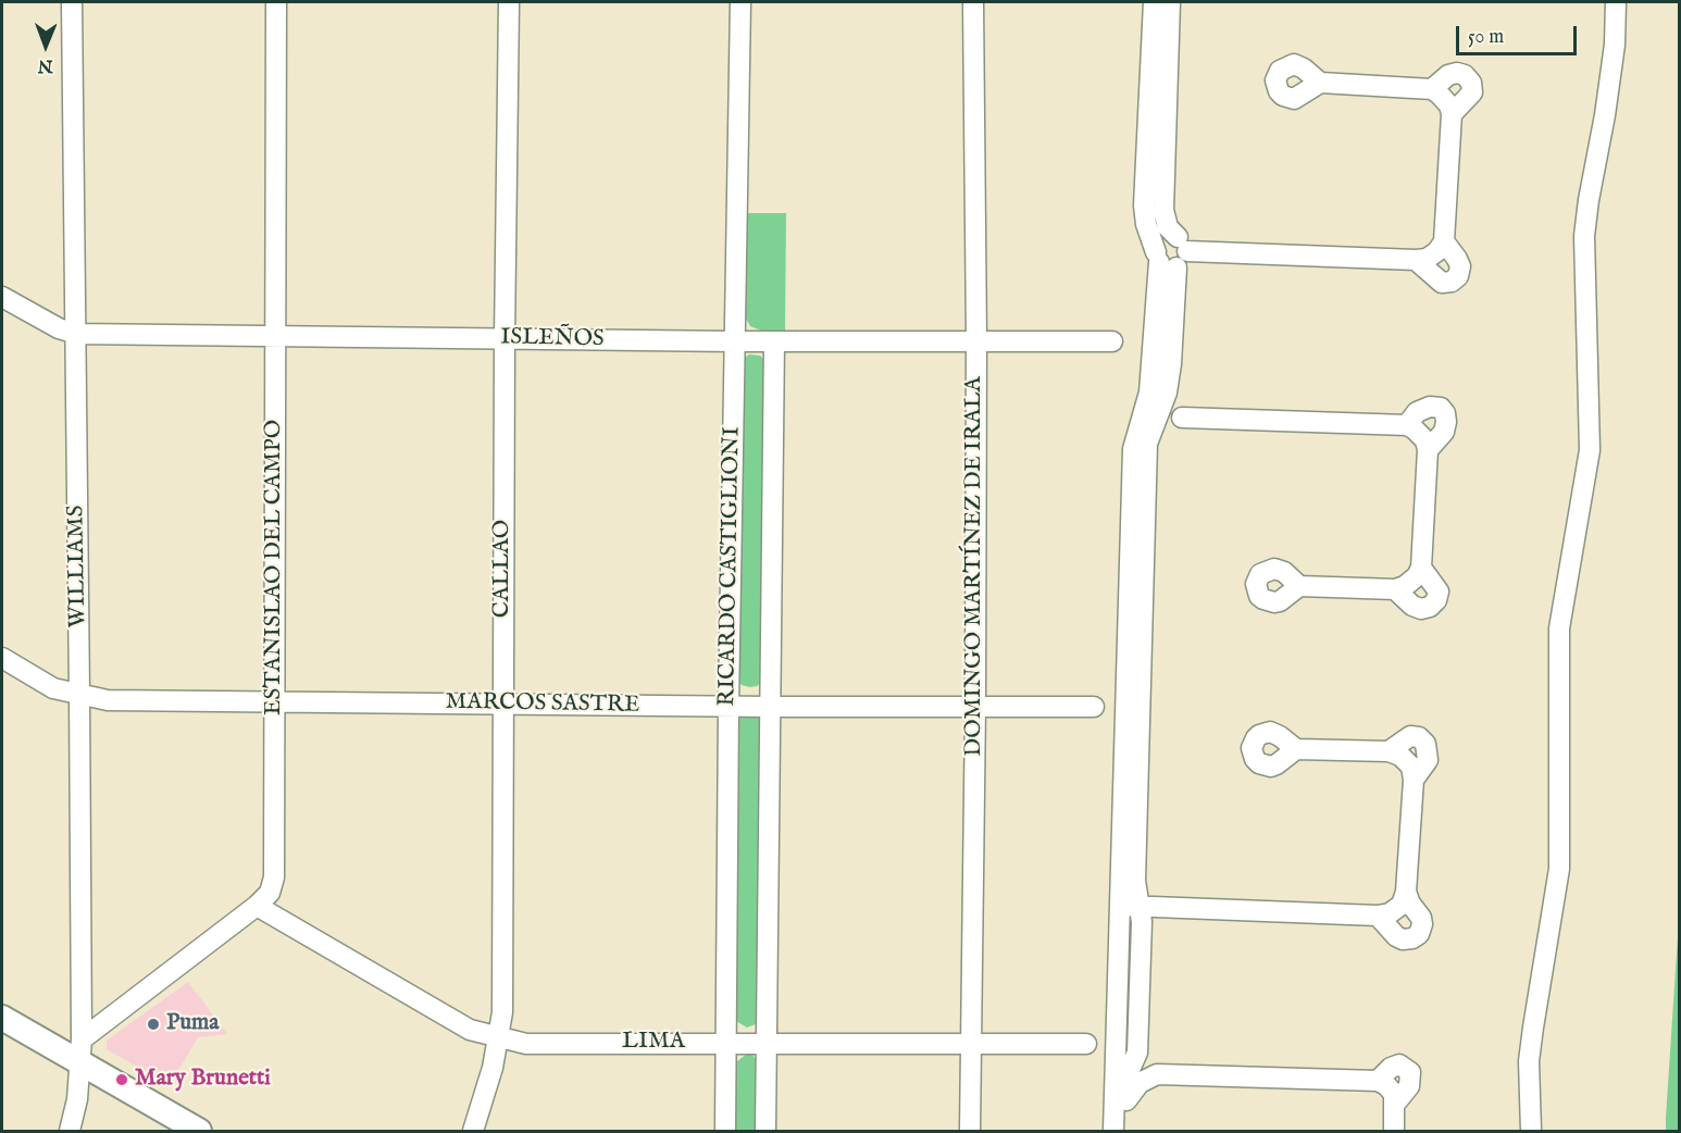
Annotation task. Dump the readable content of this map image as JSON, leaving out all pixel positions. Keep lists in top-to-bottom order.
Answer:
{
  "streets": {
    "street": [
      "ISLEÑOS",
      "WILLIAMS",
      "RICARDO CASTIGLIONI",
      "DOMINGO MARTÍNEZ DE IRALA",
      "ESTANISLAO DEL CAMPO",
      "CALLAO",
      "MARCOS SASTRE",
      "LIMA"
    ]
  },
  "crossings": [
    ["ISLEÑOS", "WILLIAMS"],
    ["ISLEÑOS", "RICARDO CASTIGLIONI"],
    ["ISLEÑOS", "DOMINGO MARTÍNEZ DE IRALA"],
    ["ISLEÑOS", "ESTANISLAO DEL CAMPO"],
    ["ISLEÑOS", "CALLAO"],
    ["WILLIAMS", "ESTANISLAO DEL CAMPO"],
    ["WILLIAMS", "MARCOS SASTRE"],
    ["RICARDO CASTIGLIONI", "MARCOS SASTRE"],
    ["RICARDO CASTIGLIONI", "LIMA"],
    ["DOMINGO MARTÍNEZ DE IRALA", "MARCOS SASTRE"],
    ["DOMINGO MARTÍNEZ DE IRALA", "LIMA"],
    ["ESTANISLAO DEL CAMPO", "MARCOS SASTRE"],
    ["ESTANISLAO DEL CAMPO", "LIMA"],
    ["CALLAO", "MARCOS SASTRE"],
    ["CALLAO", "LIMA"]
  ],
  "places": ["Puma", "Mary Brunetti"],
  "scale_bar": "50 m",
  "north": "bottom"
}
